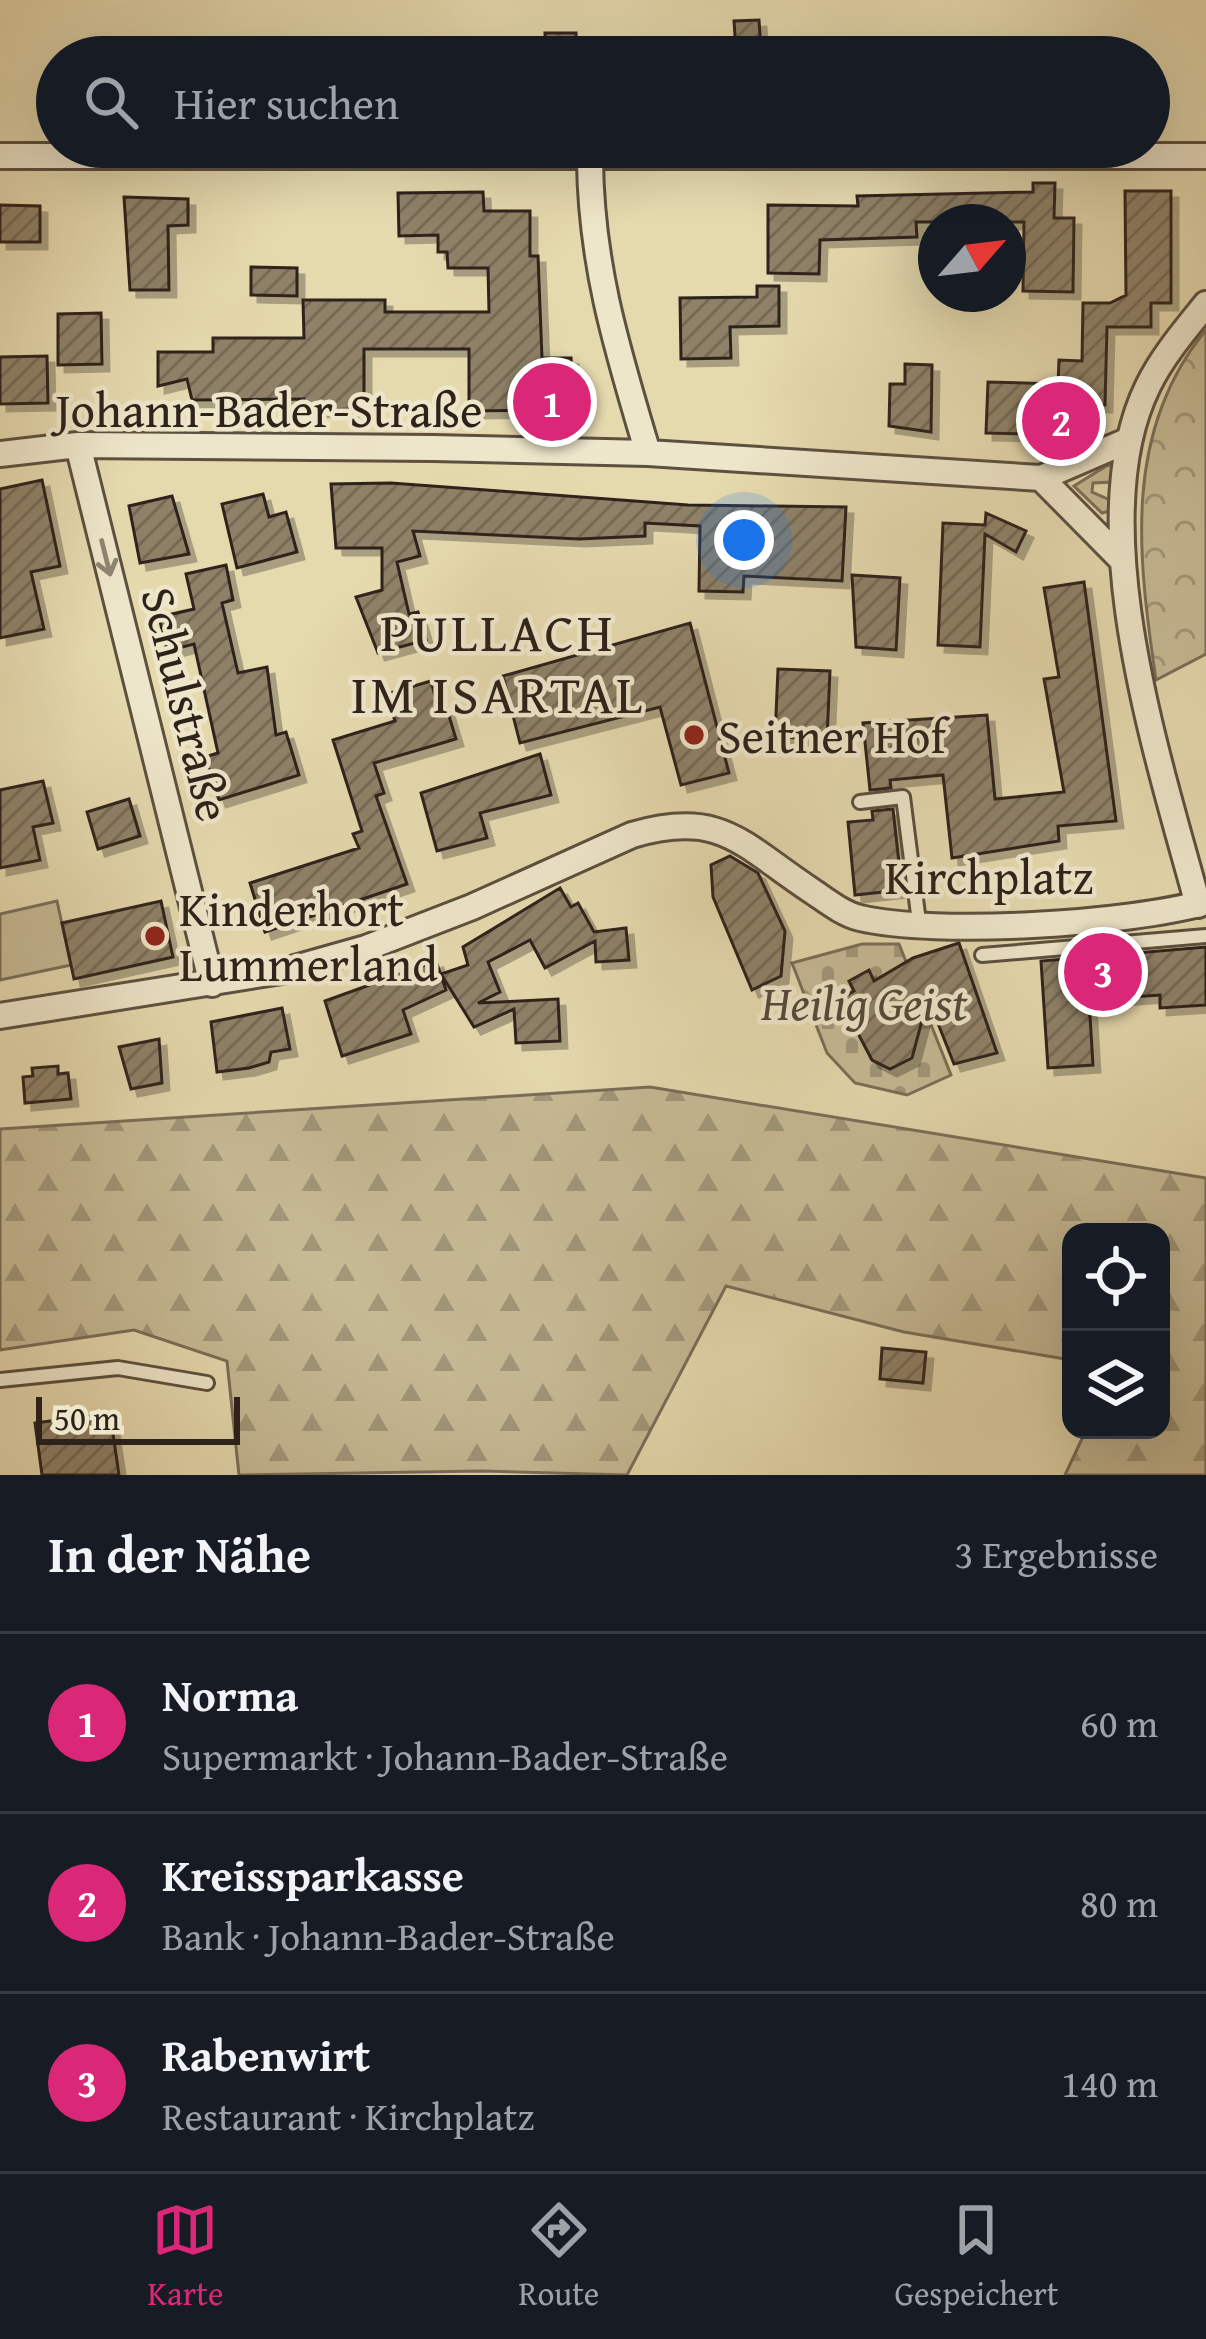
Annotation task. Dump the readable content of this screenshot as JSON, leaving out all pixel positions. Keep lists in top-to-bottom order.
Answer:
{
  "streets": {
    "street": ["Johann-Bader-Straße", "Schulstraße", "Kirchplatz"]
  },
  "crossings": [
    ["Johann-Bader-Straße", "Schulstraße"],
    ["Schulstraße", "Kirchplatz"]
  ],
  "one_way": ["Schulstraße"],
  "districts": ["PULLACH IM ISARTAL"],
  "parks": ["Heilig Geist"],
  "places": ["Seitner Hof", "Kinderhort Lummerland"],
  "scale_bar": "50 m",
  "north": "top right",
  "page": {
    "search": "Hier suchen",
    "pins": ["1", "2", "3"],
    "scale": "50 m",
    "heading": ["In der Nähe", "3 Ergebnisse"],
    "list": [
      {
        "mark": "1",
        "name": "Norma",
        "note": "Supermarkt · Johann-Bader-Straße",
        "value": "60 m"
      },
      {
        "mark": "2",
        "name": "Kreissparkasse",
        "note": "Bank · Johann-Bader-Straße",
        "value": "80 m"
      },
      {
        "mark": "3",
        "name": "Rabenwirt",
        "note": "Restaurant · Kirchplatz",
        "value": "140 m"
      }
    ],
    "nav": ["Karte", "Route", "Gespeichert"]
  }
}
